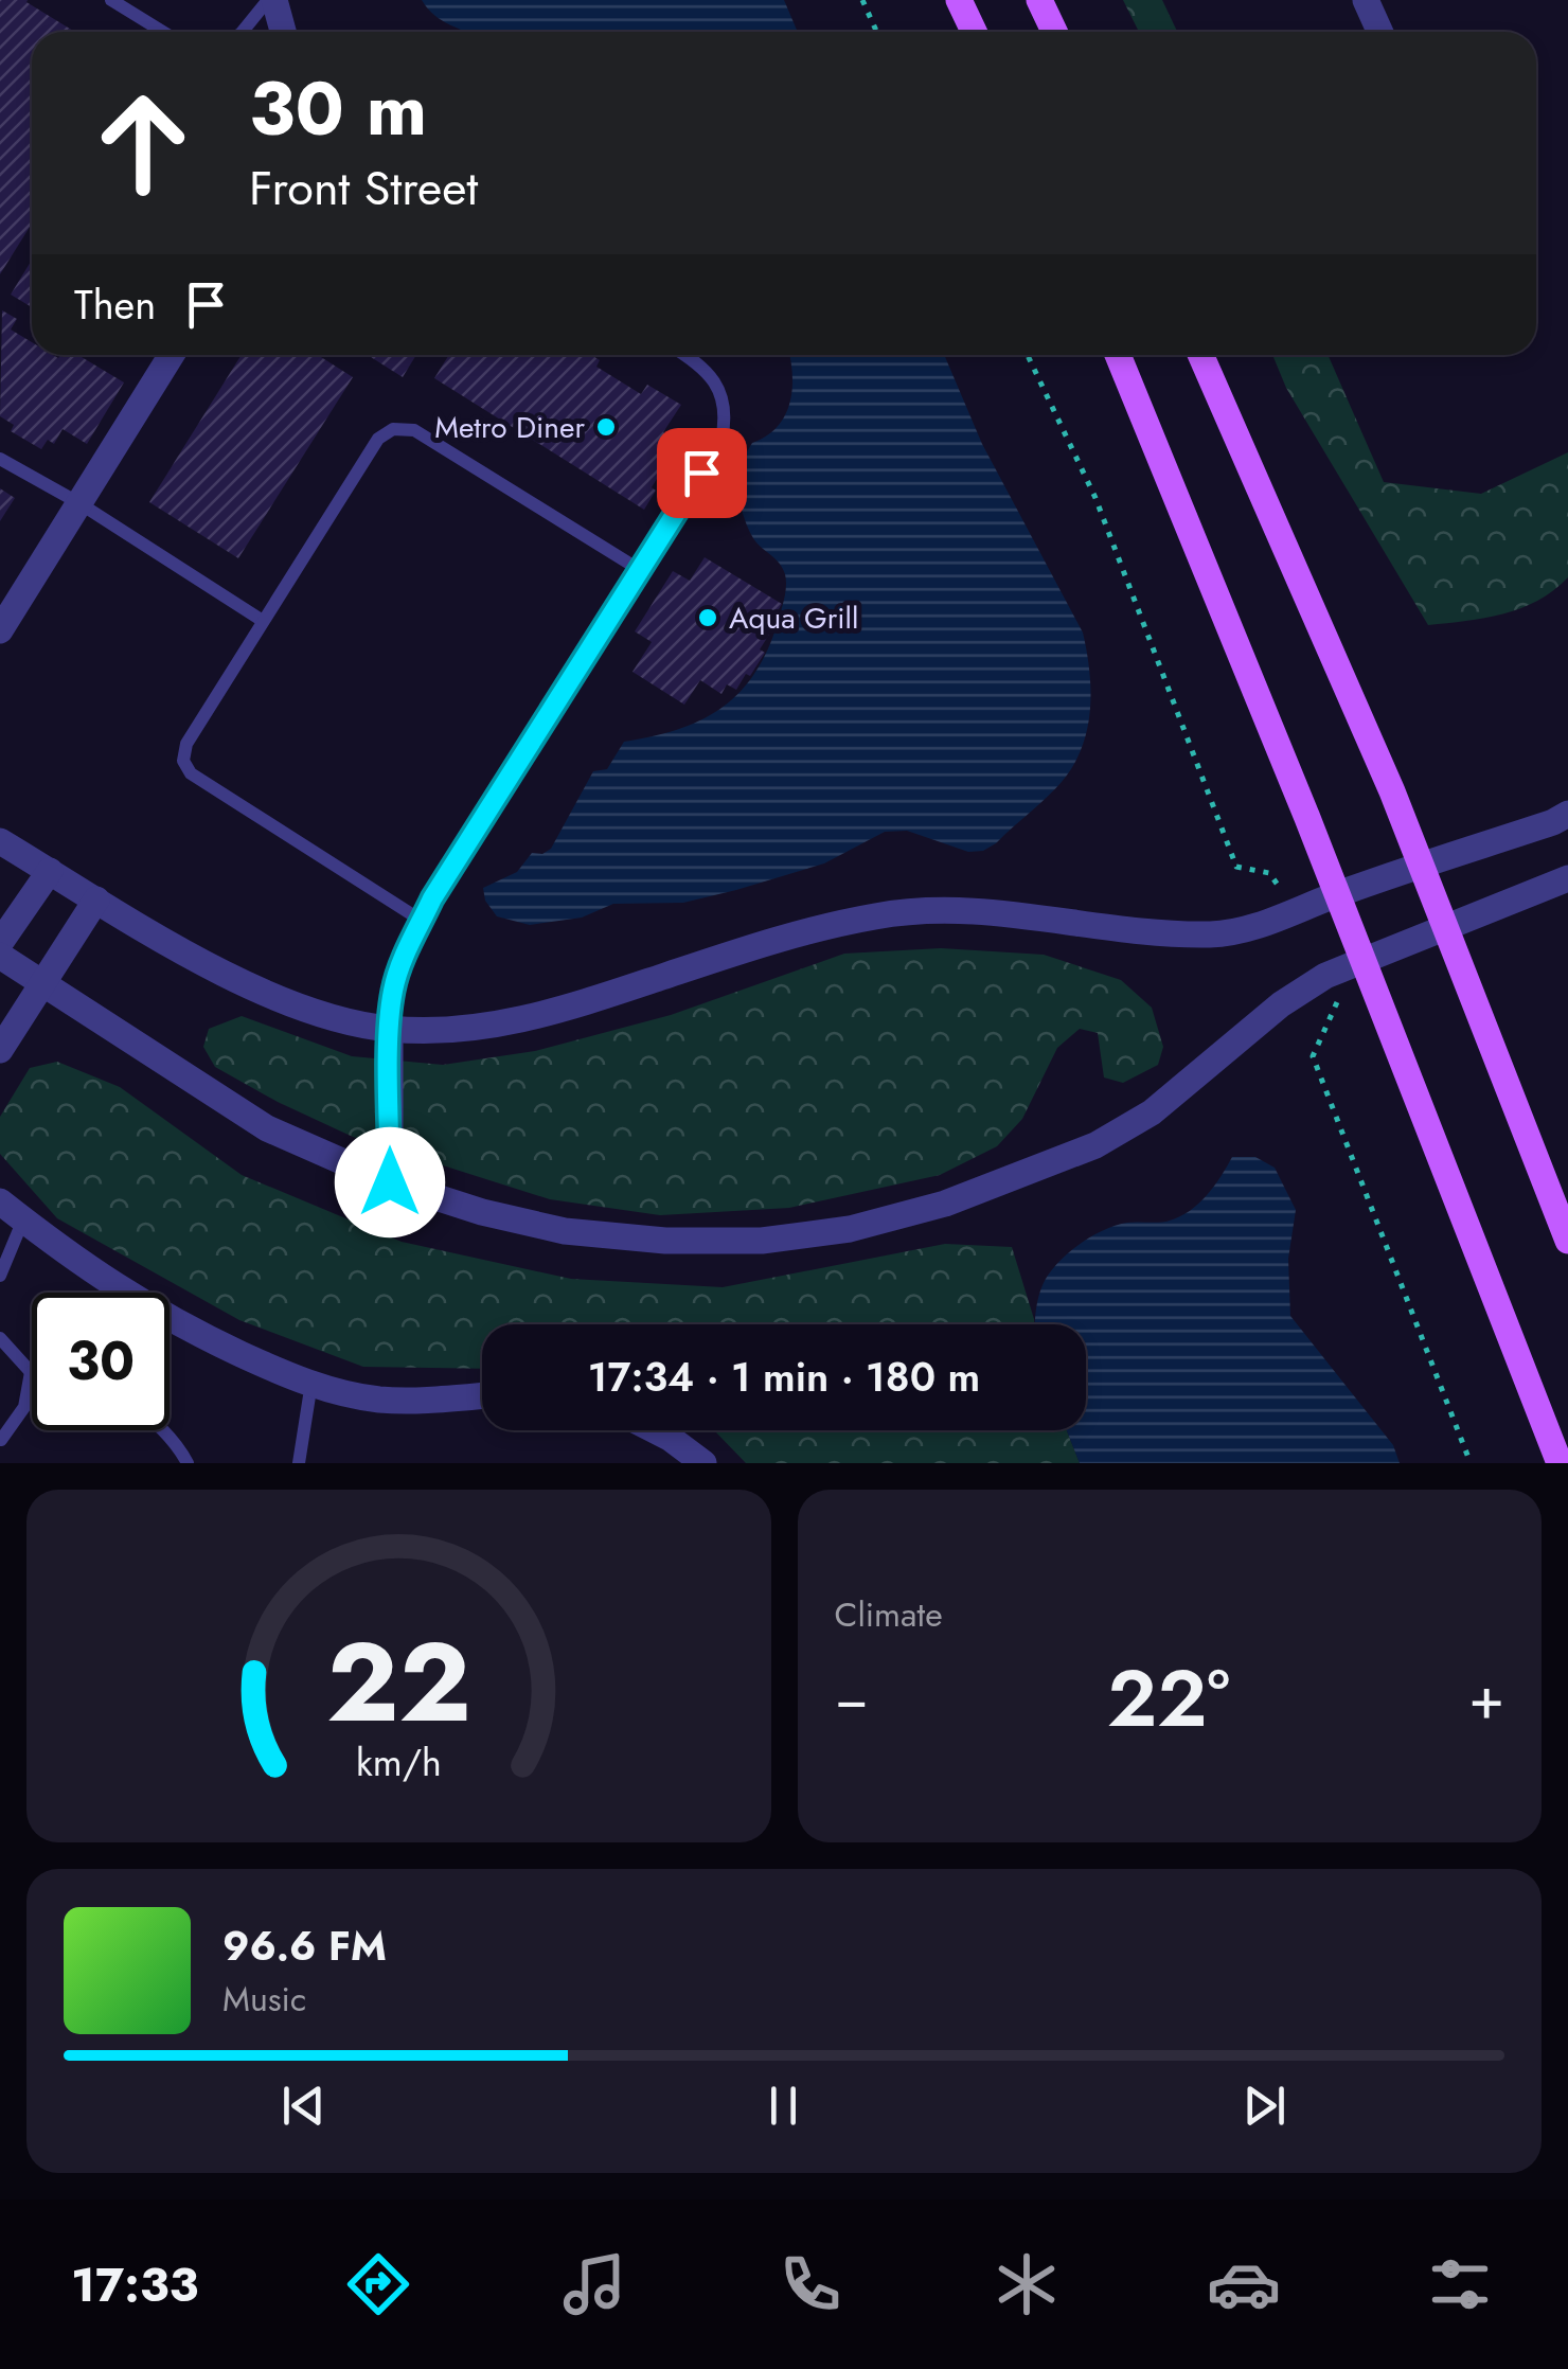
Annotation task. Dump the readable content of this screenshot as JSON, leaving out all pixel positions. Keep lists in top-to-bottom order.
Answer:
{
  "places": ["Metro Diner", "Aqua Grill"],
  "page": {
    "turn": ["30 m", "Front Street"],
    "then": "Then",
    "limit": "30",
    "trip": "17:34 · 1 min · 180 m",
    "tile": "Climate",
    "heat": ["−", "22°", "+"],
    "song": ["96.6 FM", "Music"],
    "tabs": "17:33",
    "gauge": ["22", "km/h"]
  }
}
